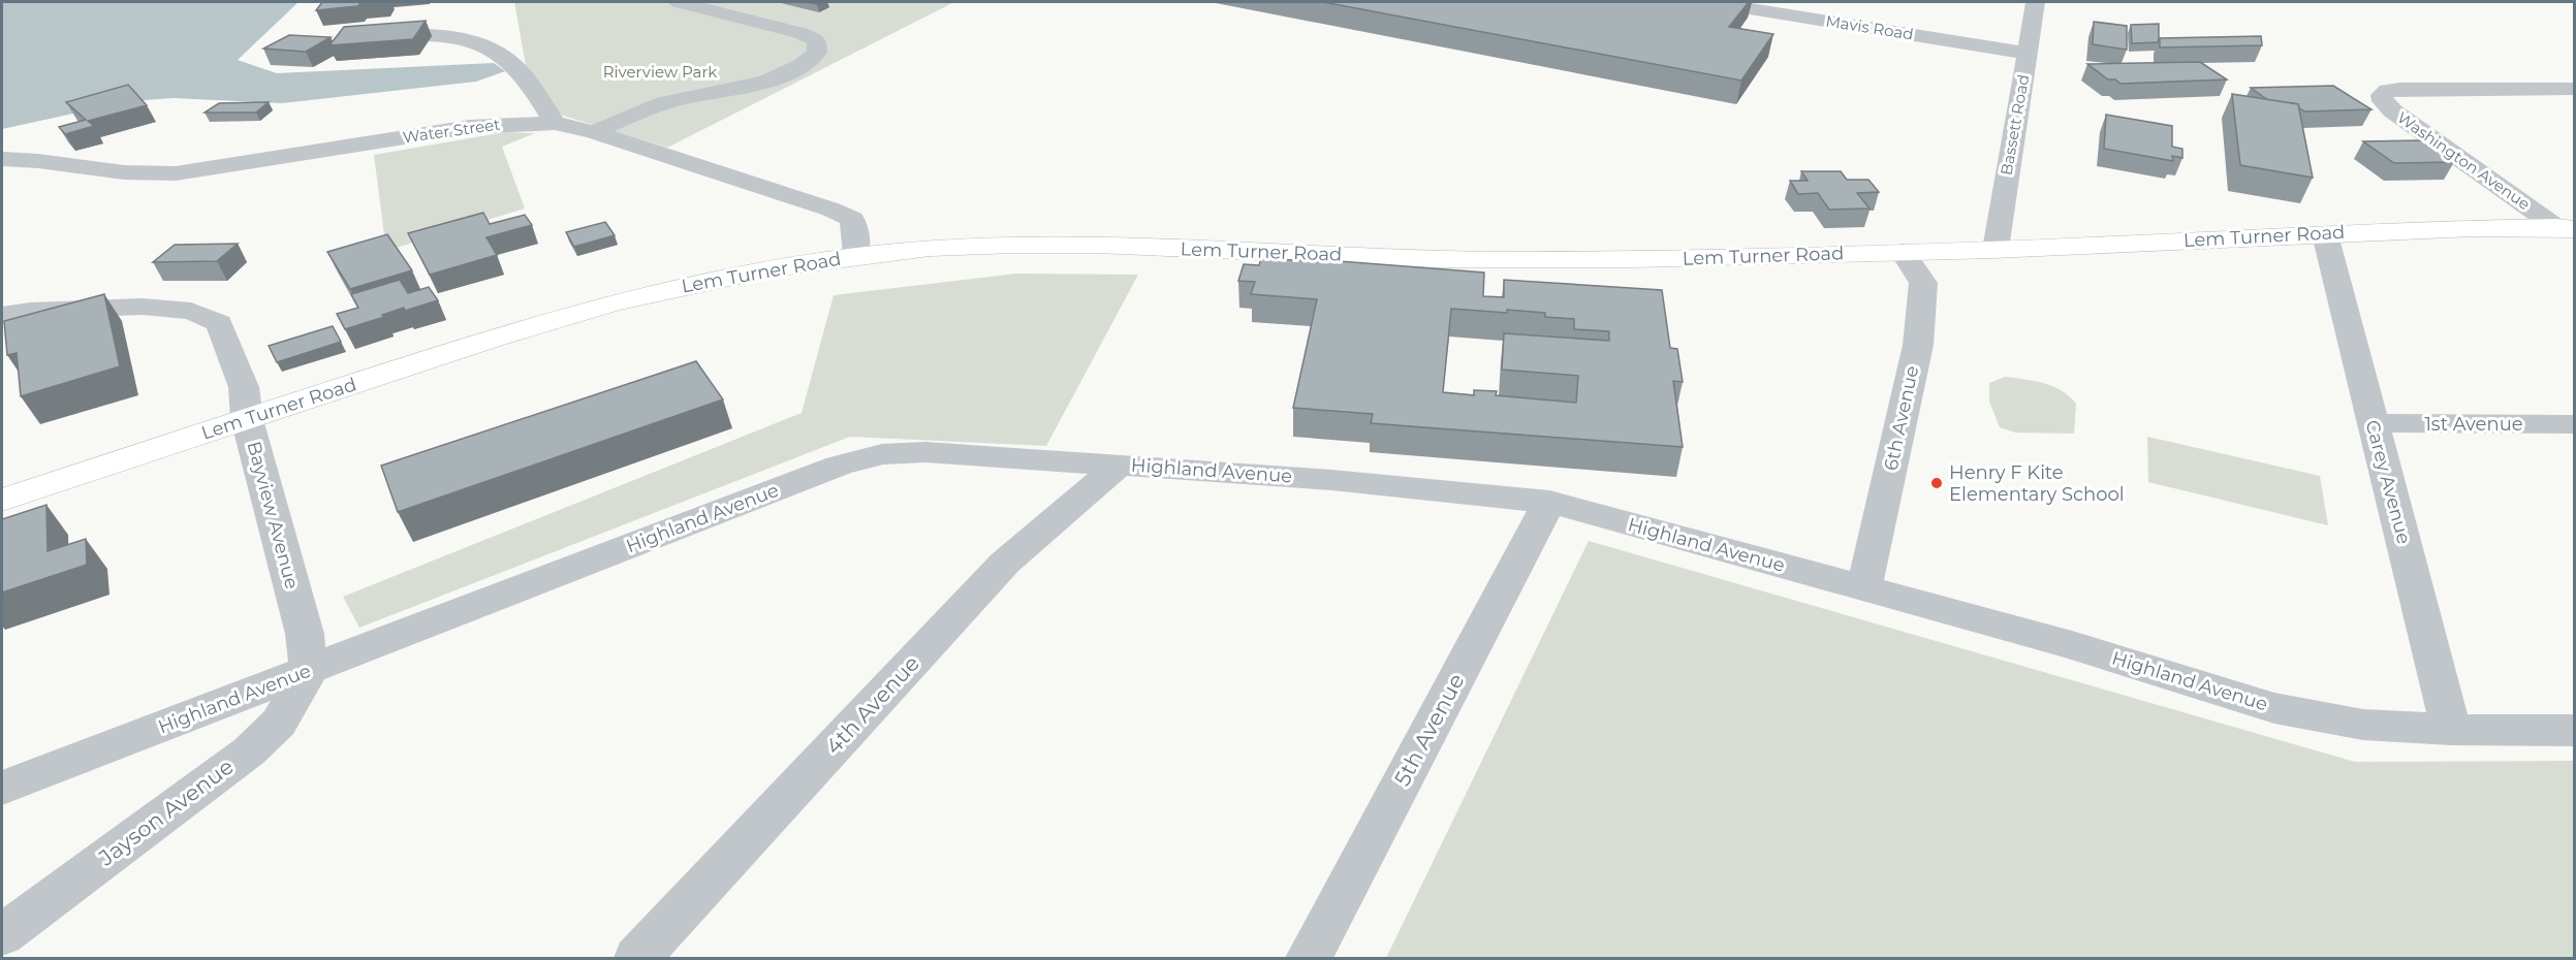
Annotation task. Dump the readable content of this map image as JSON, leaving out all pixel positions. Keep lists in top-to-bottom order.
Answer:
{
  "streets": {
    "main road": ["Lem Turner Road"],
    "street": [
      "Mavis Road",
      "Bassett Road",
      "Water Street",
      "Washington Avenue",
      "6th Avenue",
      "1st Avenue",
      "Highland Avenue",
      "Carey Avenue",
      "Bayview Avenue",
      "4th Avenue",
      "5th Avenue",
      "Jayson Avenue"
    ]
  },
  "crossings": [
    ["Mavis Road", "Bassett Road"],
    ["Bassett Road", "Lem Turner Road"],
    ["Water Street", "Lem Turner Road"],
    ["Washington Avenue", "Lem Turner Road"],
    ["Lem Turner Road", "6th Avenue"],
    ["Lem Turner Road", "Carey Avenue"],
    ["Lem Turner Road", "Bayview Avenue"],
    ["6th Avenue", "Highland Avenue"],
    ["1st Avenue", "Carey Avenue"],
    ["Highland Avenue", "Carey Avenue"],
    ["Highland Avenue", "Bayview Avenue"],
    ["Highland Avenue", "4th Avenue"],
    ["Highland Avenue", "5th Avenue"],
    ["Highland Avenue", "Jayson Avenue"],
    ["Bayview Avenue", "Jayson Avenue"]
  ],
  "parks": ["Riverview Park"],
  "places": ["Henry F Kite Elementary School"]
}
